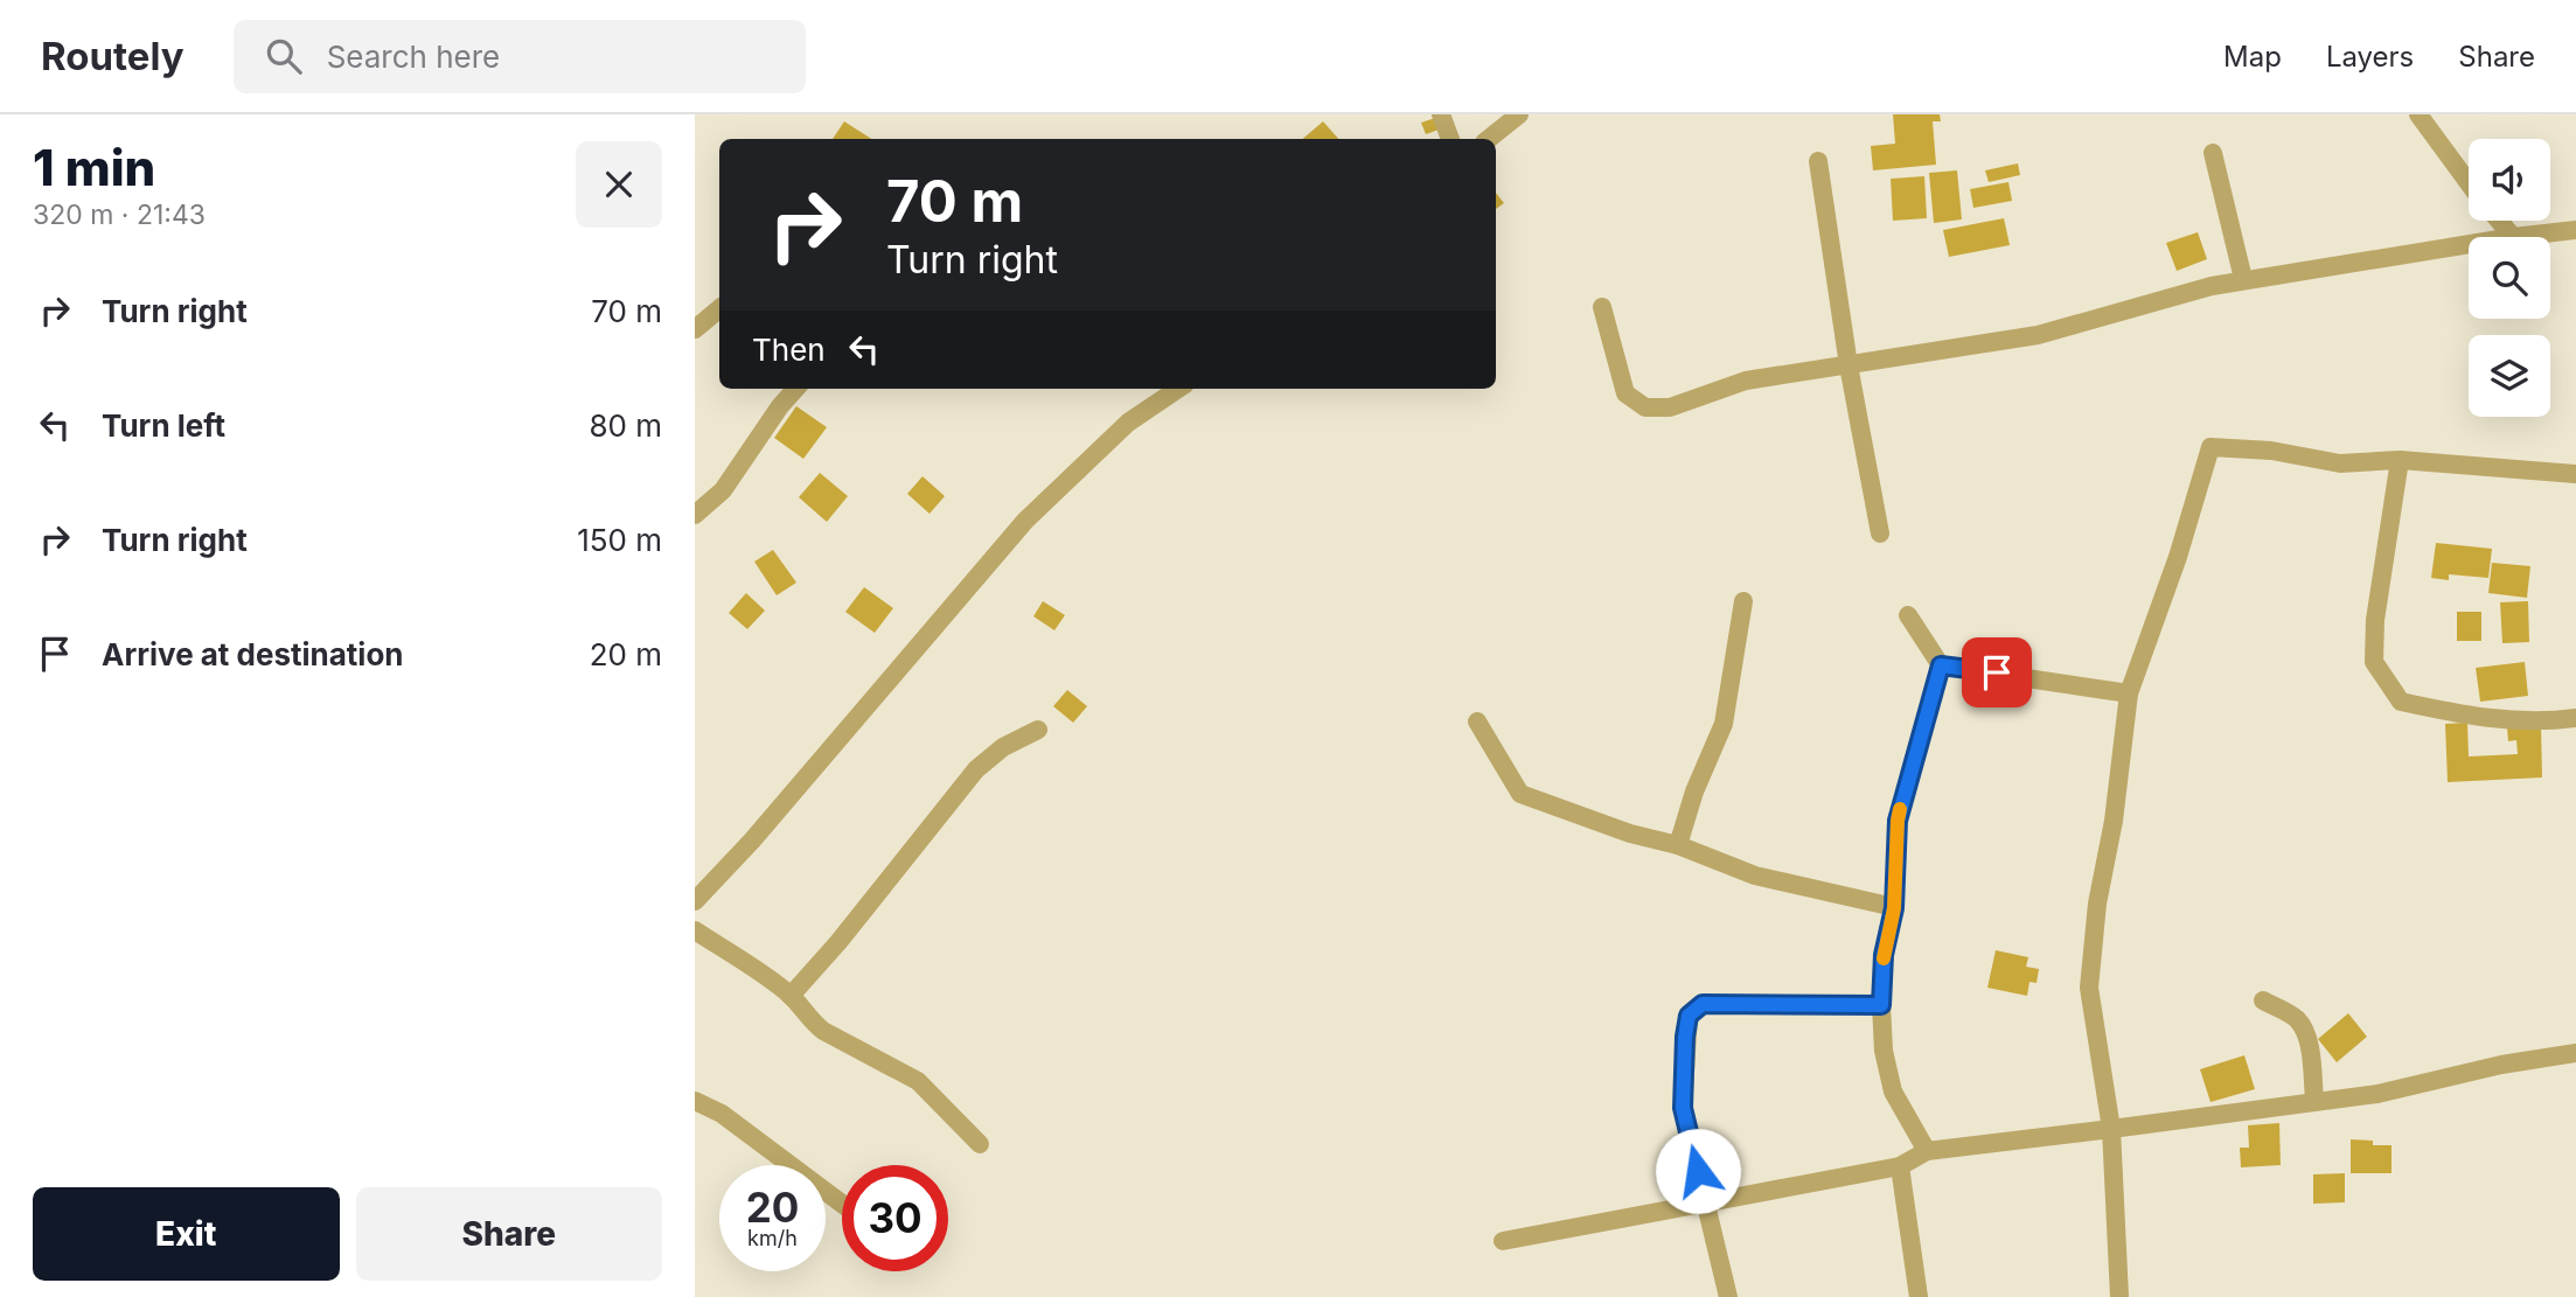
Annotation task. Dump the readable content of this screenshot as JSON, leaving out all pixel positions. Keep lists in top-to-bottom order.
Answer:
{
  "page": {
    "header": "Routely",
    "search": "Search here",
    "nav": ["Map", "Layers", "Share"],
    "heading": ["1 min", "320 m · 21:43"],
    "turn": ["70 m", "Turn right"],
    "list": [
      {
        "name": "Turn right",
        "value": "70 m"
      },
      {
        "name": "Turn left",
        "value": "80 m"
      },
      {
        "name": "Turn right",
        "value": "150 m"
      },
      {
        "name": "Arrive at destination",
        "value": "20 m"
      }
    ],
    "then": "Then",
    "speed": "20 km/h",
    "limit": "30",
    "buttons": ["Exit", "Share"]
  }
}
